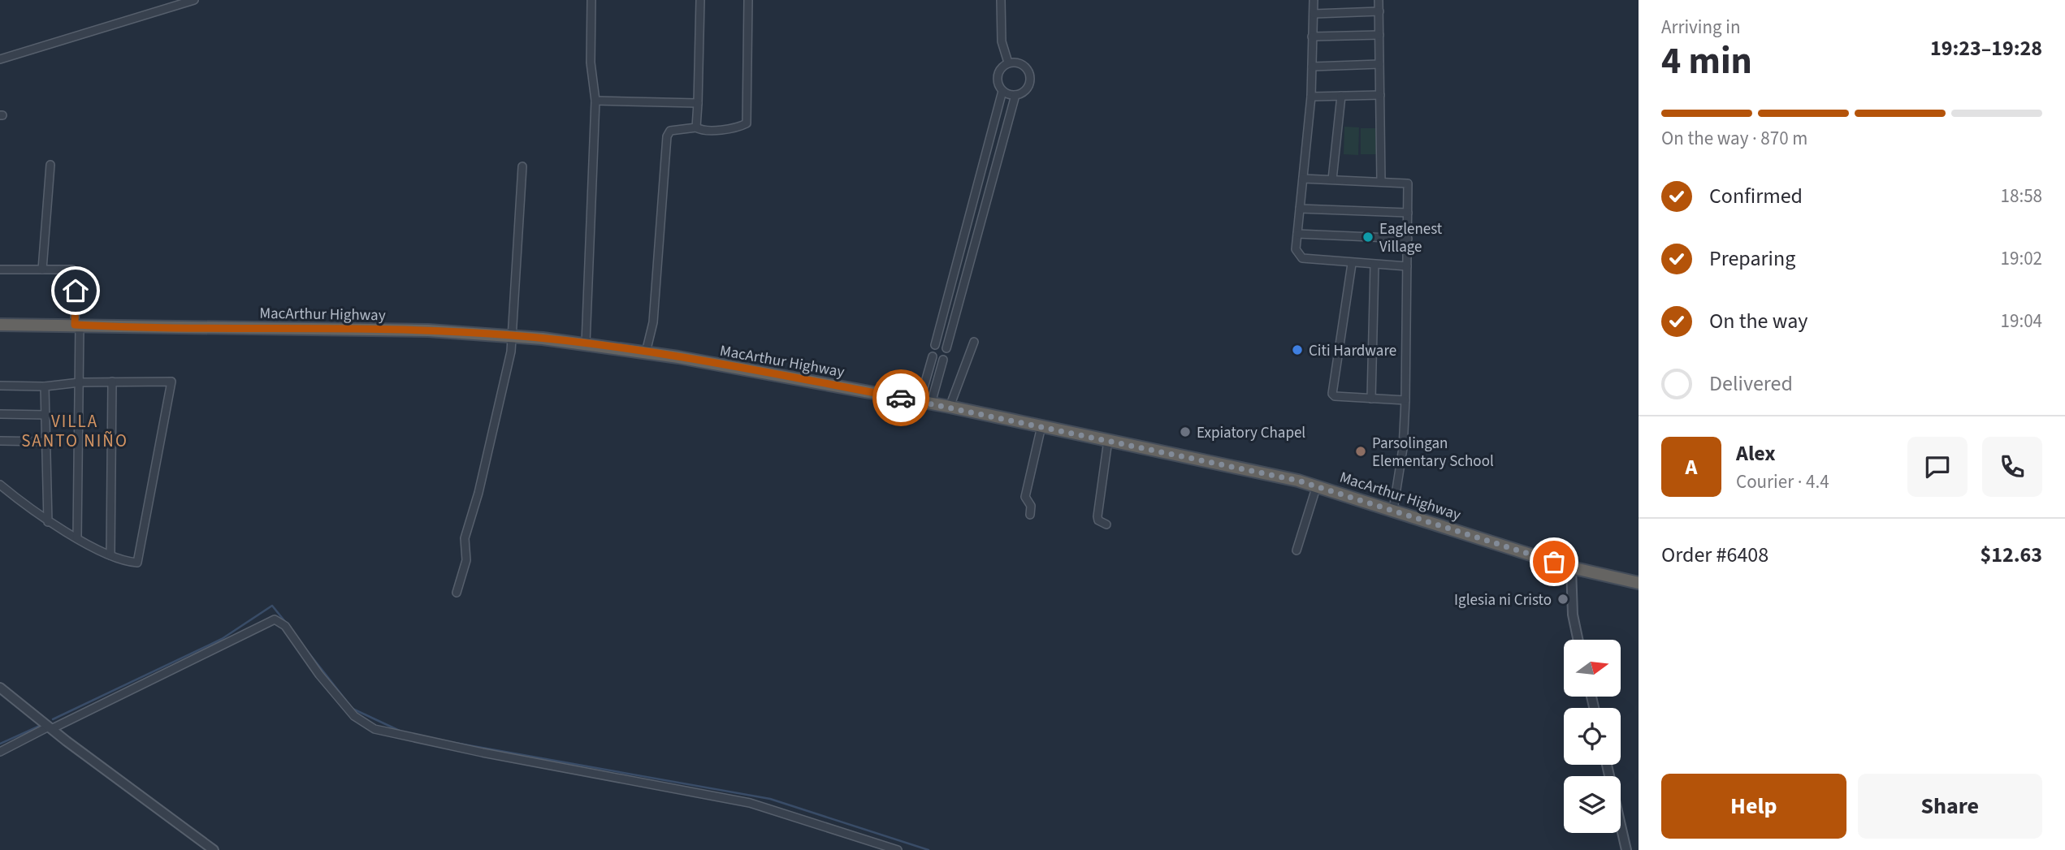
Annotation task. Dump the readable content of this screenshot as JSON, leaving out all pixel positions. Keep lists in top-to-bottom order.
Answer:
{
  "streets": {
    "highway": ["MacArthur Highway"]
  },
  "districts": ["VILLA SANTO NIÑO"],
  "places": [
    "Eaglenest Village",
    "Citi Hardware",
    "Expiatory Chapel",
    "Parsolingan Elementary School",
    "Iglesia ni Cristo"
  ],
  "north": "right",
  "page": {
    "heading": ["4 min", "Arriving in", "19:23–19:28"],
    "panel": [
      "Alex",
      "Courier · 4.4",
      "Order #6408",
      "$12.63"
    ],
    "bar": "On the way · 870 m",
    "list": [
      ["Confirmed", "18:58"],
      ["Preparing", "19:02"],
      ["On the way", "19:04"],
      "Delivered"
    ],
    "round": "A",
    "buttons": ["Help", "Share"]
  }
}
